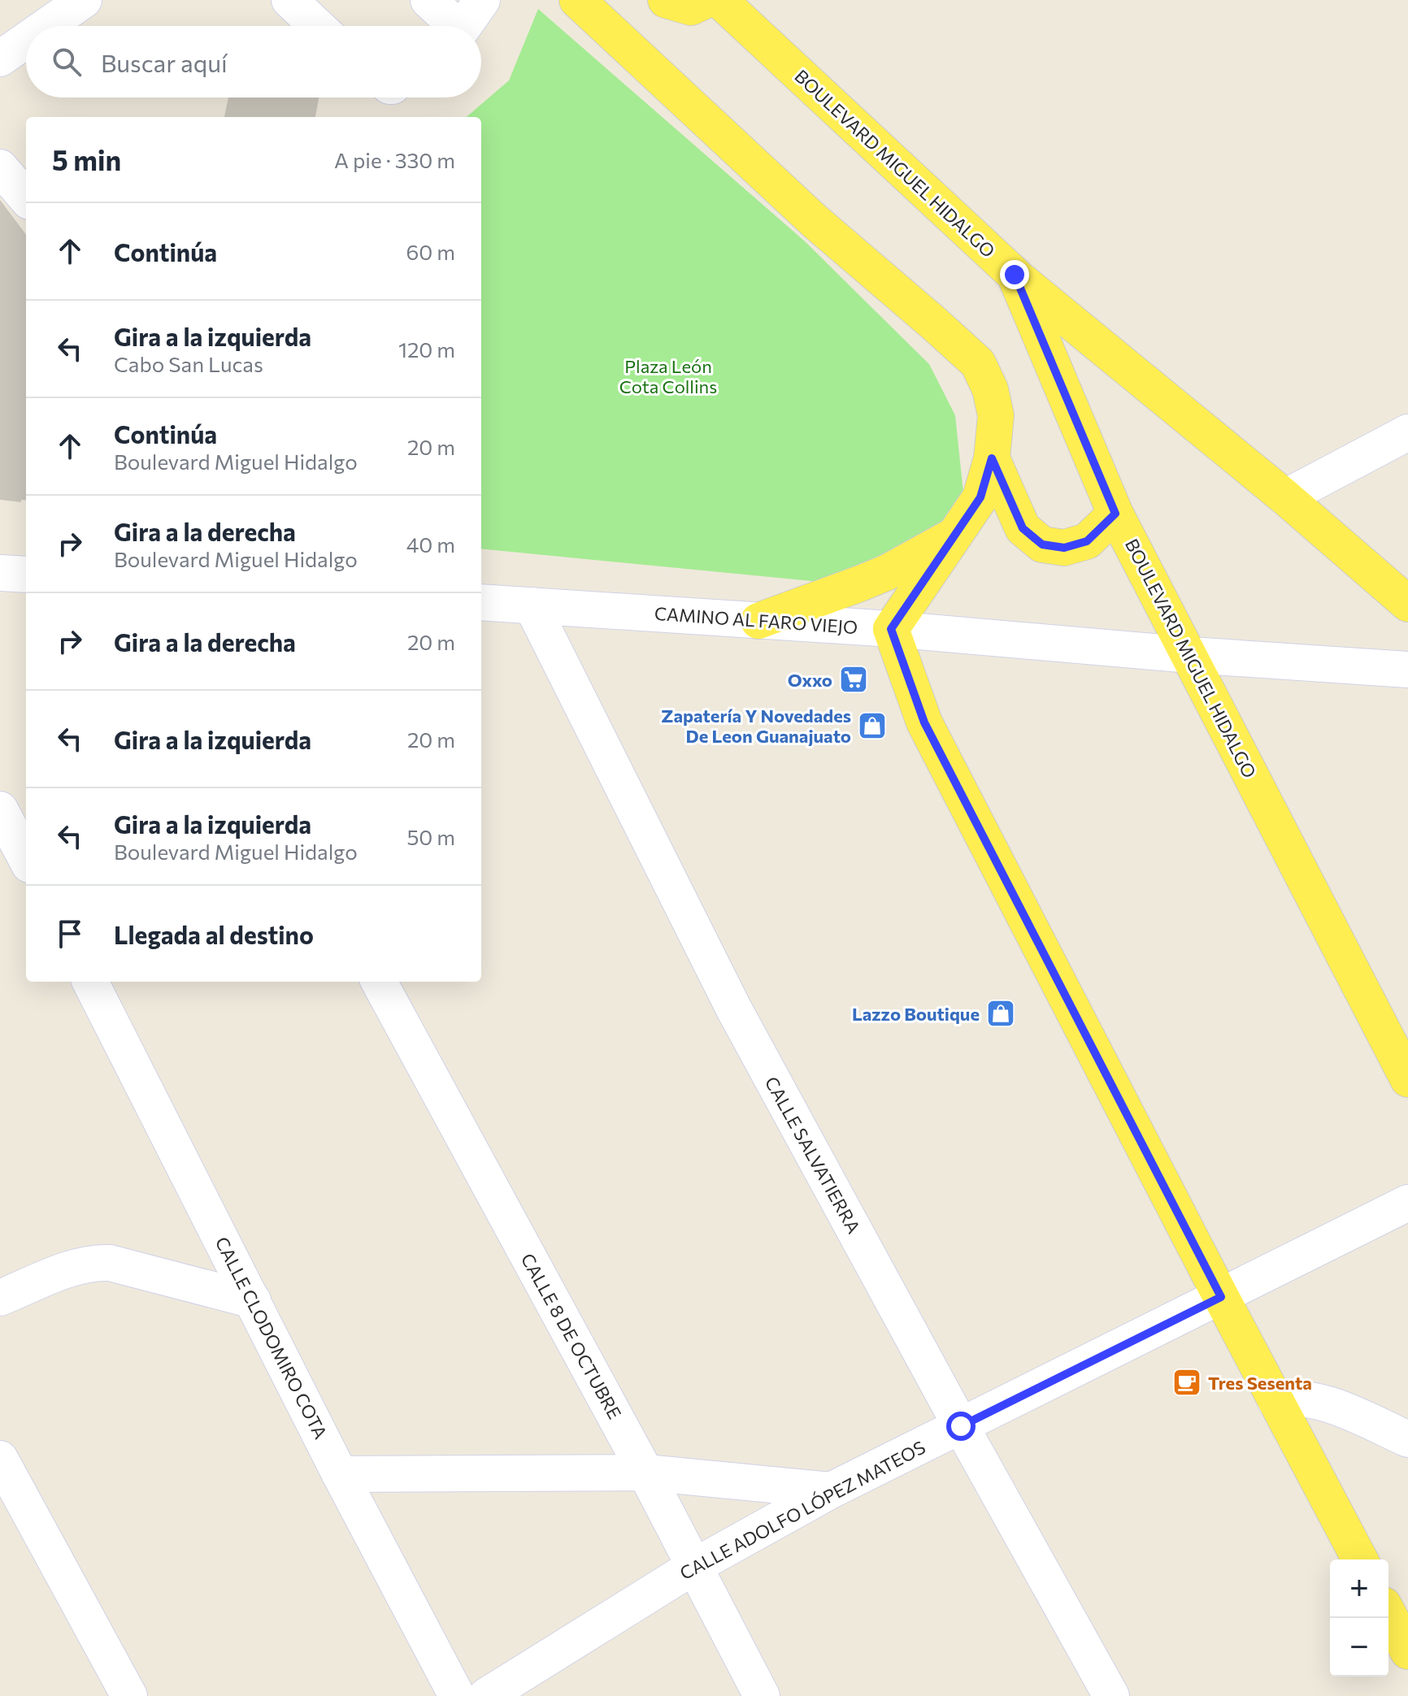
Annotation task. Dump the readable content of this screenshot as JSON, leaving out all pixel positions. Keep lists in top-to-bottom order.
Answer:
{
  "streets": {
    "main road": ["BOULEVARD MIGUEL HIDALGO"],
    "street": [
      "CAMINO AL FARO VIEJO",
      "CALLE SALVATIERRA",
      "CALLE 8 DE OCTUBRE",
      "CALLE CLODOMIRO COTA",
      "CALLE ADOLFO LÓPEZ MATEOS"
    ]
  },
  "crossings": [
    ["BOULEVARD MIGUEL HIDALGO", "CAMINO AL FARO VIEJO"],
    ["CAMINO AL FARO VIEJO", "CALLE SALVATIERRA"],
    ["CALLE SALVATIERRA", "CALLE ADOLFO LÓPEZ MATEOS"],
    ["CALLE 8 DE OCTUBRE", "CALLE ADOLFO LÓPEZ MATEOS"]
  ],
  "parks": ["Plaza León Cota Collins"],
  "places": {
    "supermarket": ["Oxxo"],
    "shop": ["Zapatería Y Novedades De Leon Guanajuato", "Lazzo Boutique"],
    "cafe": ["Tres Sesenta"]
  },
  "page": {
    "search": "Buscar aquí",
    "heading": ["5 min", "A pie · 330 m"],
    "list": [
      ["Continúa", "60 m"],
      ["Gira a la izquierda", "Cabo San Lucas", "120 m"],
      ["Continúa", "Boulevard Miguel Hidalgo", "20 m"],
      ["Gira a la derecha", "Boulevard Miguel Hidalgo", "40 m"],
      ["Gira a la derecha", "20 m"],
      ["Gira a la izquierda", "20 m"],
      ["Gira a la izquierda", "Boulevard Miguel Hidalgo", "50 m"],
      "Llegada al destino"
    ],
    "map_buttons": ["+", "−"]
  }
}
